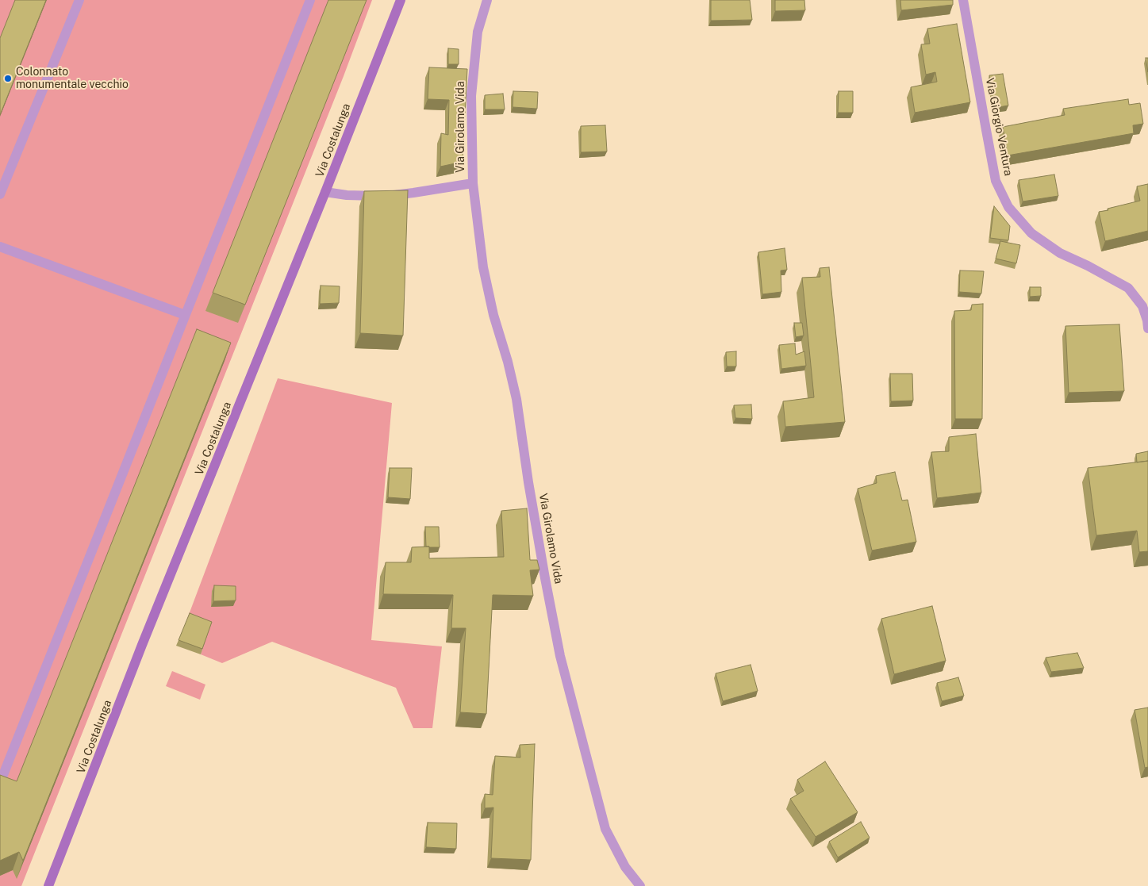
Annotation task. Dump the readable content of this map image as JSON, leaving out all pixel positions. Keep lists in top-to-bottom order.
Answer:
{
  "streets": {
    "street": ["Via Girolamo Vida", "Via Giorgio Ventura", "Via Costalunga"]
  },
  "crossings": [
    ["Via Girolamo Vida", "Via Costalunga"]
  ],
  "places": ["Colonnato monumentale vecchio"]
}
